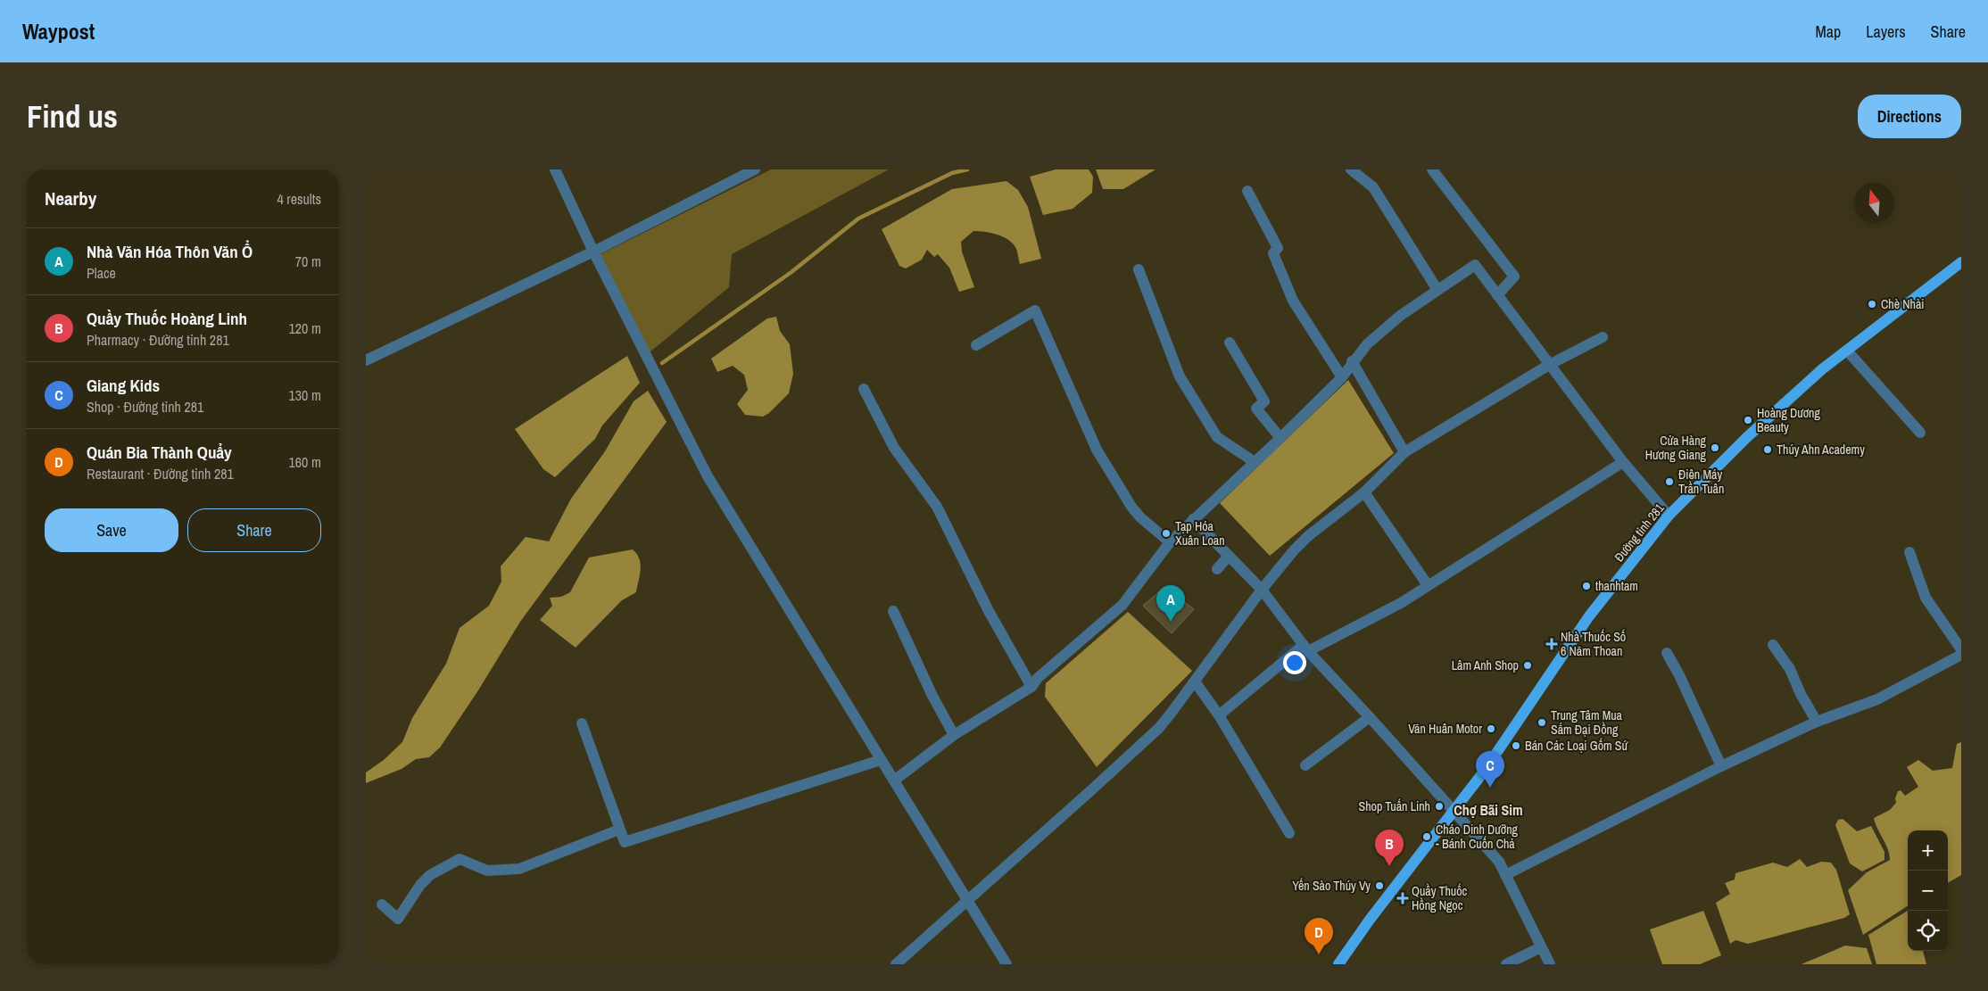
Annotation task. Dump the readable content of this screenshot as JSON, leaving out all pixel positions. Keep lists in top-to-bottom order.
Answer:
{
  "streets": {
    "main road": ["Đường tỉnh 281"]
  },
  "districts": ["Chợ Bãi Sim"],
  "places": {
    "other": [
      "Chè Nhài",
      "Hoàng Dương Beauty",
      "Cửa Hàng Hương Giang",
      "Thúy Ahn Academy",
      "Điện Máy Trần Tuân",
      "Tạp Hóa Xuân Loan",
      "thanhtam",
      "Lâm Anh Shop",
      "Trung Tâm Mua Sắm Đại Đồng",
      "Văn Huân Motor",
      "Bán Các Loại Gốm Sứ",
      "Shop Tuấn Linh",
      "Cháo Dinh Dưỡng - Bánh Cuốn Chả",
      "Yến Sào Thúy Vy"
    ],
    "health": ["Nhà Thuốc Số 6 Năm Thoan", "Quầy Thuốc Hồng Ngọc"]
  },
  "north": "top",
  "page": {
    "header": "Waypost",
    "nav": ["Map", "Layers", "Share"],
    "buttons": [
      "Directions",
      ["Save", "Share"]
    ],
    "title": "Find us",
    "heading": ["Nearby", "4 results"],
    "list": [
      {
        "mark": "A",
        "name": "Nhà Văn Hóa Thôn Văn Ổ",
        "note": "Place",
        "value": "70 m"
      },
      {
        "mark": "B",
        "name": "Quầy Thuốc Hoàng Linh",
        "note": "Pharmacy · Đường tỉnh 281",
        "value": "120 m"
      },
      {
        "mark": "C",
        "name": "Giang Kids",
        "note": "Shop · Đường tỉnh 281",
        "value": "130 m"
      },
      {
        "mark": "D",
        "name": "Quán Bia Thành Quẩy",
        "note": "Restaurant · Đường tỉnh 281",
        "value": "160 m"
      }
    ],
    "pins": [
      "A",
      "C",
      "B",
      "D"
    ],
    "map_buttons": ["+", "−"]
  }
}
